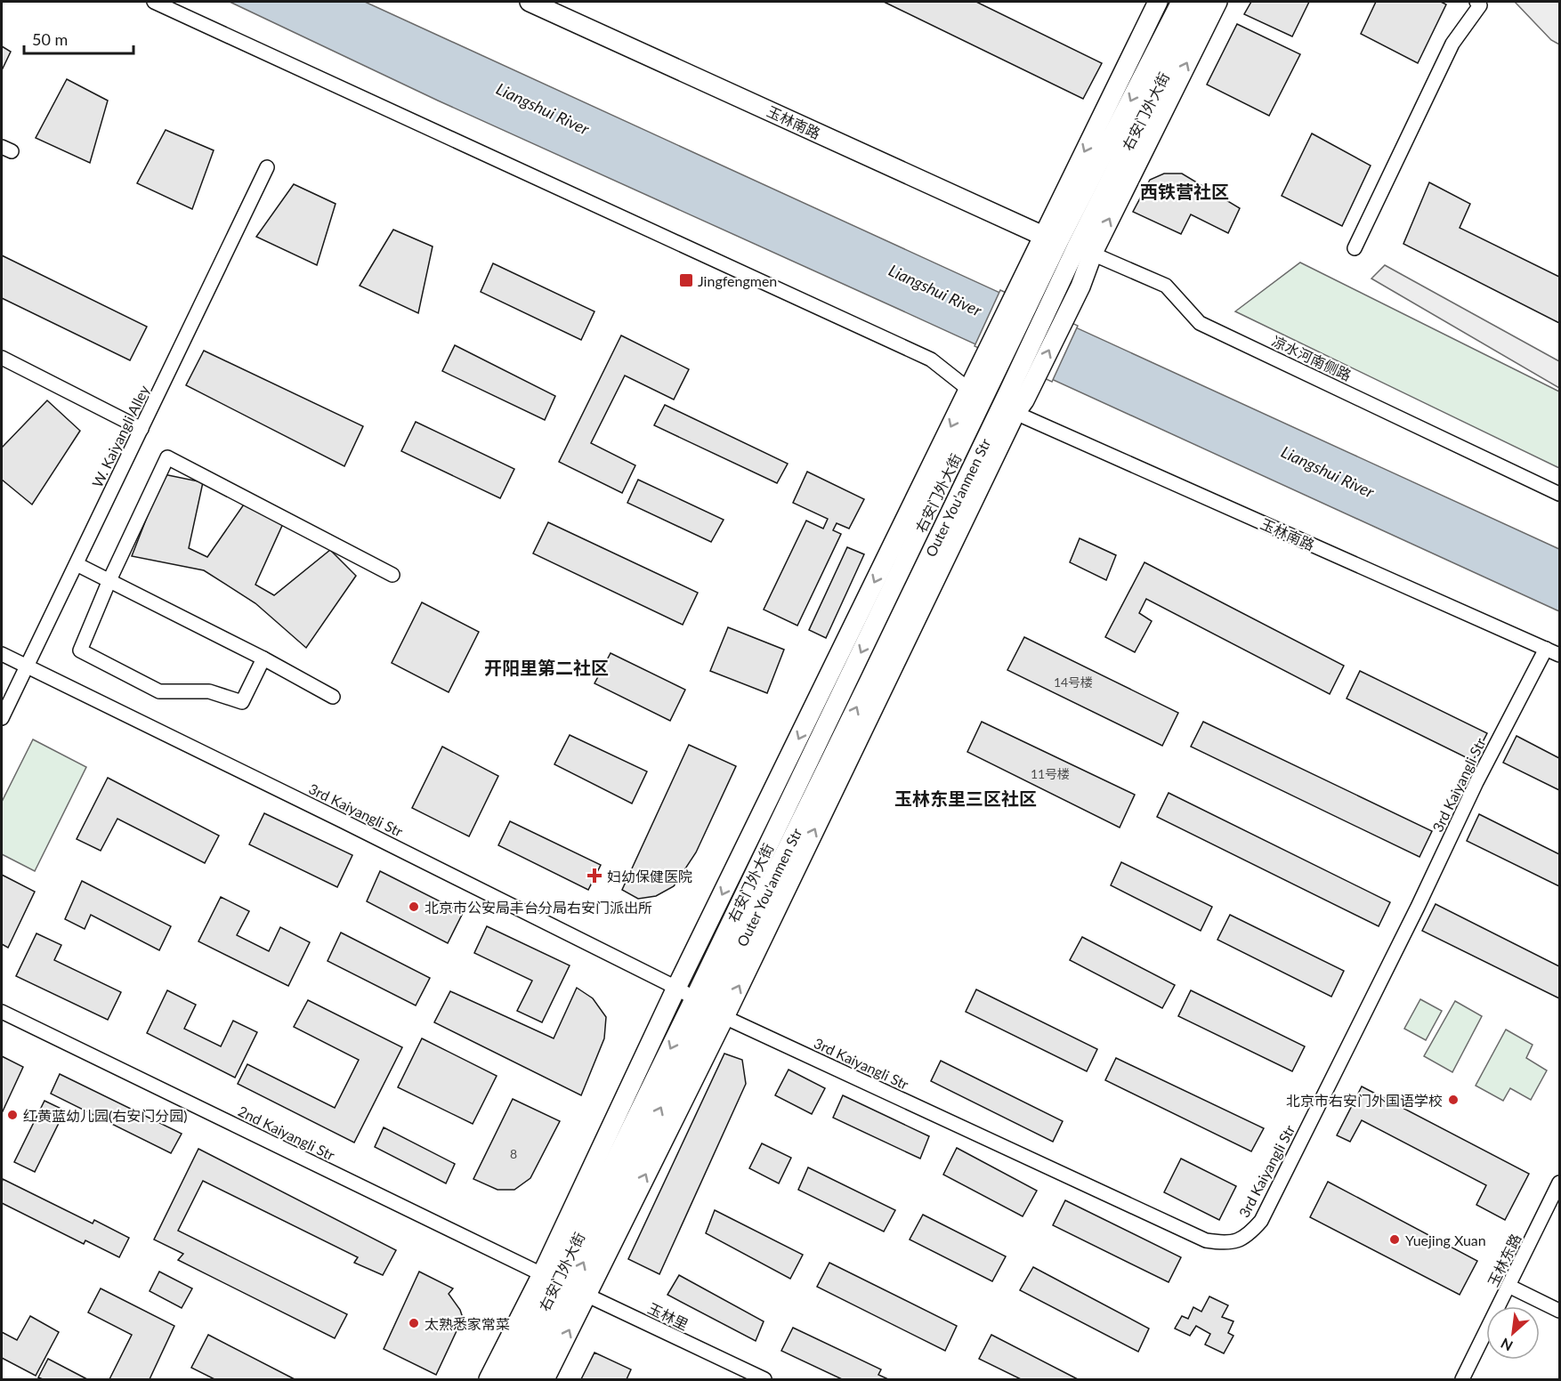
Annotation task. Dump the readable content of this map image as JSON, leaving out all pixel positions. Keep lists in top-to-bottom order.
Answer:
{
  "streets": {
    "main road": ["右安门外大街", "玉林南路", "Outer You'anmen Str"],
    "street": [
      "凉水河南侧路",
      "W. Kaiyangli Alley",
      "3rd Kaiyangli Str",
      "2nd Kaiyangli Str",
      "玉林东路",
      "玉林里"
    ]
  },
  "crossings": [
    ["右安门外大街", "玉林南路"],
    ["右安门外大街", "凉水河南侧路"],
    ["右安门外大街", "Outer You'anmen Str"],
    ["右安门外大街", "3rd Kaiyangli Str"],
    ["右安门外大街", "2nd Kaiyangli Str"],
    ["右安门外大街", "玉林里"],
    ["玉林南路", "凉水河南侧路"],
    ["玉林南路", "Outer You'anmen Str"],
    ["玉林南路", "3rd Kaiyangli Str"],
    ["W. Kaiyangli Alley", "3rd Kaiyangli Str"],
    ["Outer You'anmen Str", "3rd Kaiyangli Str"],
    ["2nd Kaiyangli Str", "玉林里"]
  ],
  "districts": ["西铁营社区", "开阳里第二社区", "玉林东里三区社区"],
  "water": ["Liangshui River"],
  "places": {
    "transit": ["Jingfengmen"],
    "health": ["妇幼保健医院"],
    "other": [
      "北京市公安局丰台分局右安门派出所",
      "北京市右安门外国语学校",
      "红黄蓝幼儿园(右安门分园)",
      "Yuejing Xuan",
      "太熟悉家常菜"
    ]
  },
  "house_numbers": ["14号楼", "11号楼", "8"],
  "scale_bar": "50 m",
  "north": "bottom left"
}
